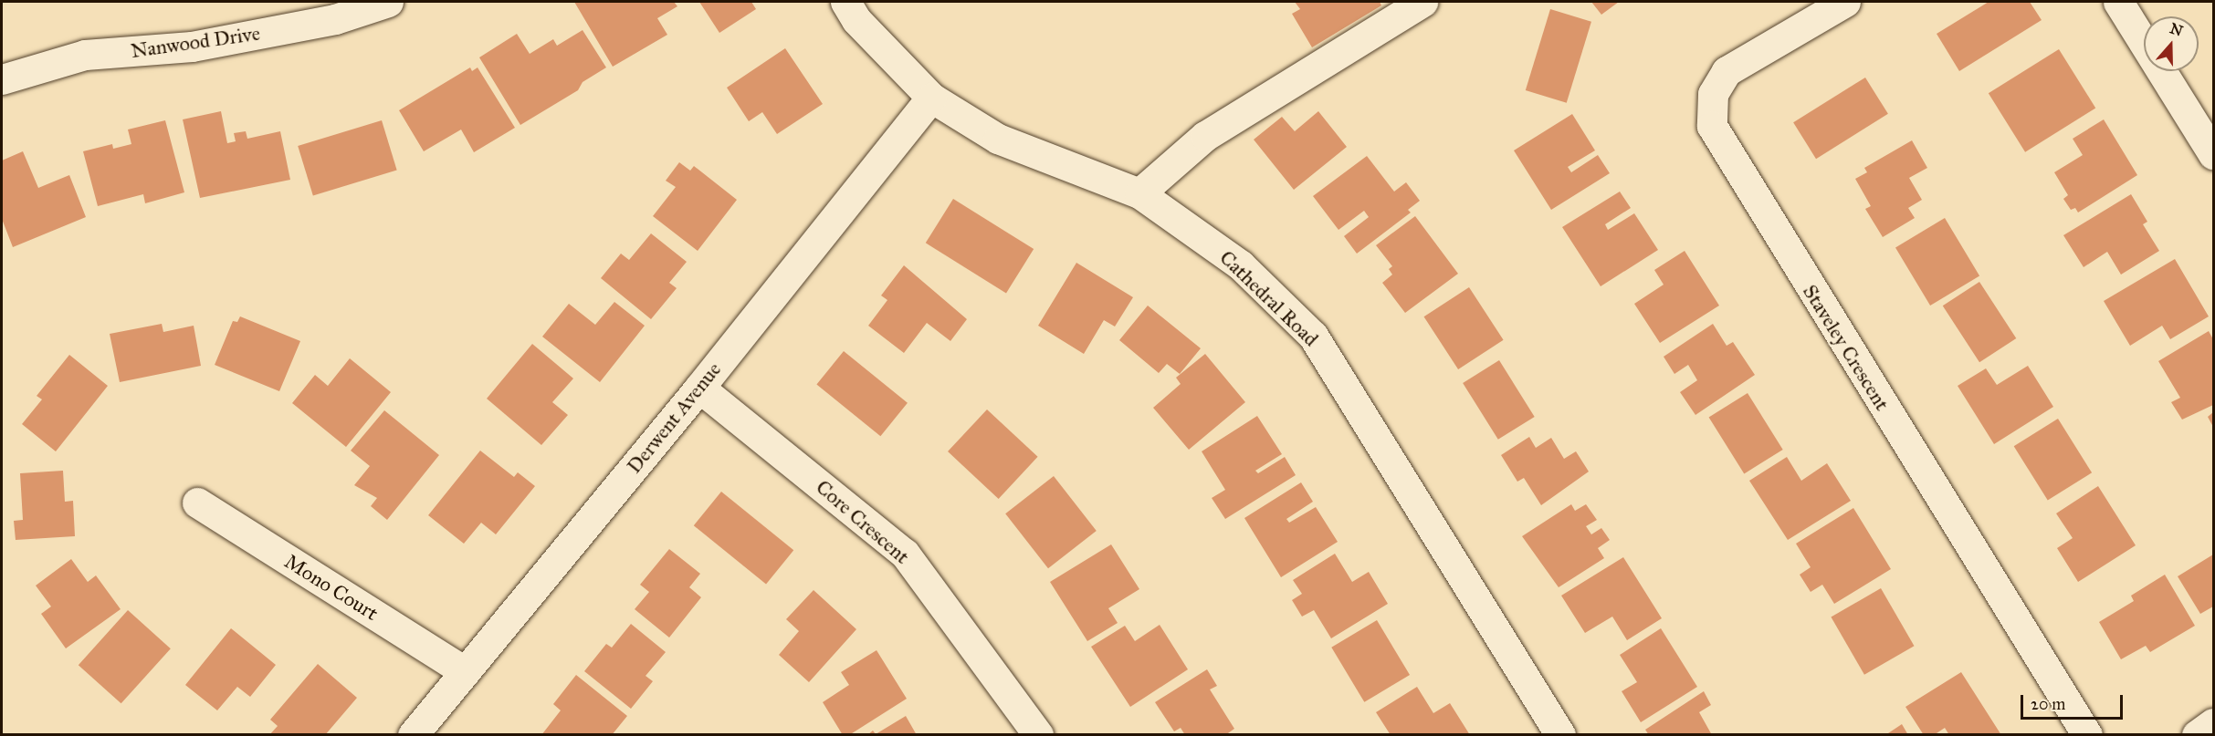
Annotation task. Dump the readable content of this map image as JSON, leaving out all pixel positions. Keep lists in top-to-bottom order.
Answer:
{
  "streets": {
    "street": [
      "Nanwood Drive",
      "Cathedral Road",
      "Staveley Crescent",
      "Derwent Avenue",
      "Core Crescent",
      "Mono Court"
    ]
  },
  "crossings": [
    ["Cathedral Road", "Derwent Avenue"],
    ["Derwent Avenue", "Core Crescent"],
    ["Derwent Avenue", "Mono Court"]
  ],
  "scale_bar": "20 m",
  "north": "top"
}
